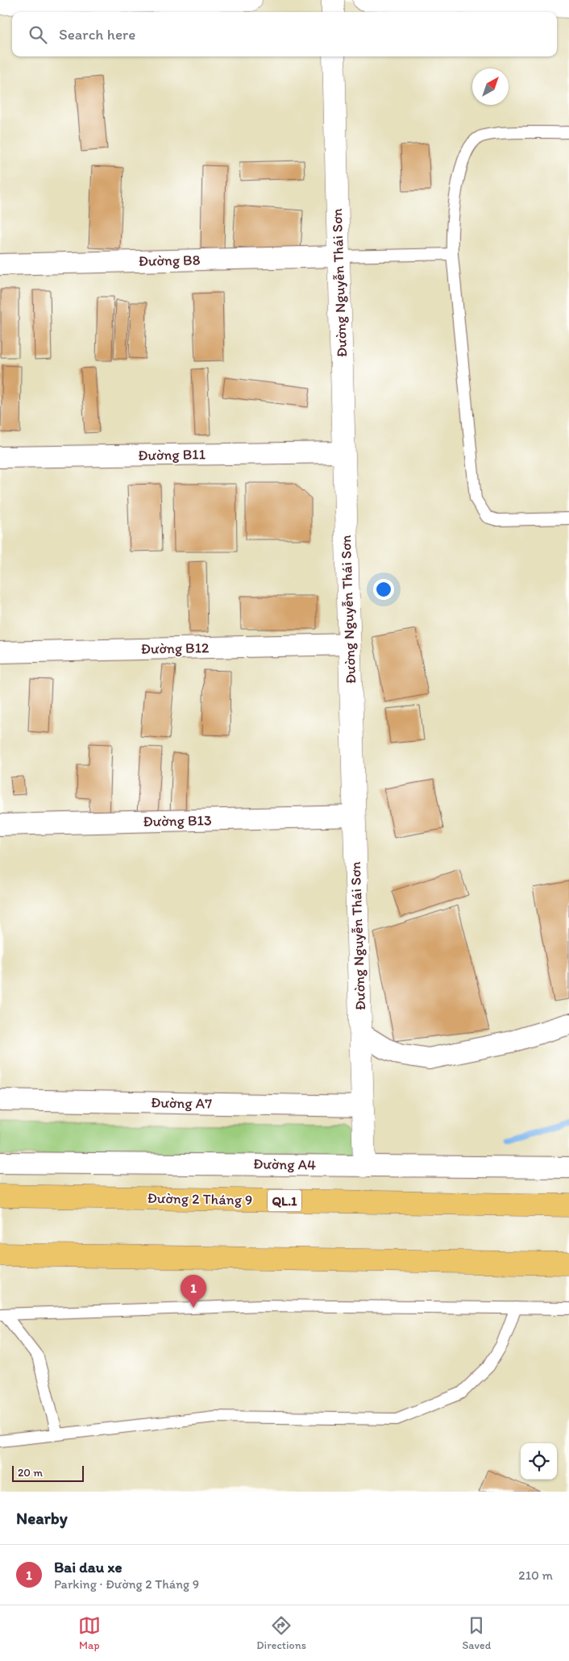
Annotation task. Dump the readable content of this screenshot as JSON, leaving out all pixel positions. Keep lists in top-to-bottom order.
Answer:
{
  "streets": {
    "highway": ["Đường 2 Tháng 9", "QL.1"],
    "street": [
      "Đường B8",
      "Đường Nguyễn Thái Sơn",
      "Đường B11",
      "Đường B12",
      "Đường B13",
      "Đường A7",
      "Đường A4"
    ]
  },
  "crossings": [
    ["Đường B8", "Đường Nguyễn Thái Sơn"],
    ["Đường Nguyễn Thái Sơn", "Đường B11"],
    ["Đường Nguyễn Thái Sơn", "Đường B12"],
    ["Đường Nguyễn Thái Sơn", "Đường B13"],
    ["Đường Nguyễn Thái Sơn", "Đường A7"],
    ["Đường Nguyễn Thái Sơn", "Đường A4"]
  ],
  "scale_bar": "20 m",
  "north": "top right",
  "page": {
    "search": "Search here",
    "pins": "1",
    "scale": "20 m",
    "heading": "Nearby",
    "list": [
      {
        "mark": "1",
        "name": "Bai dau xe",
        "note": "Parking · Đường 2 Tháng 9",
        "value": "210 m"
      }
    ],
    "nav": ["Map", "Directions", "Saved"]
  }
}
